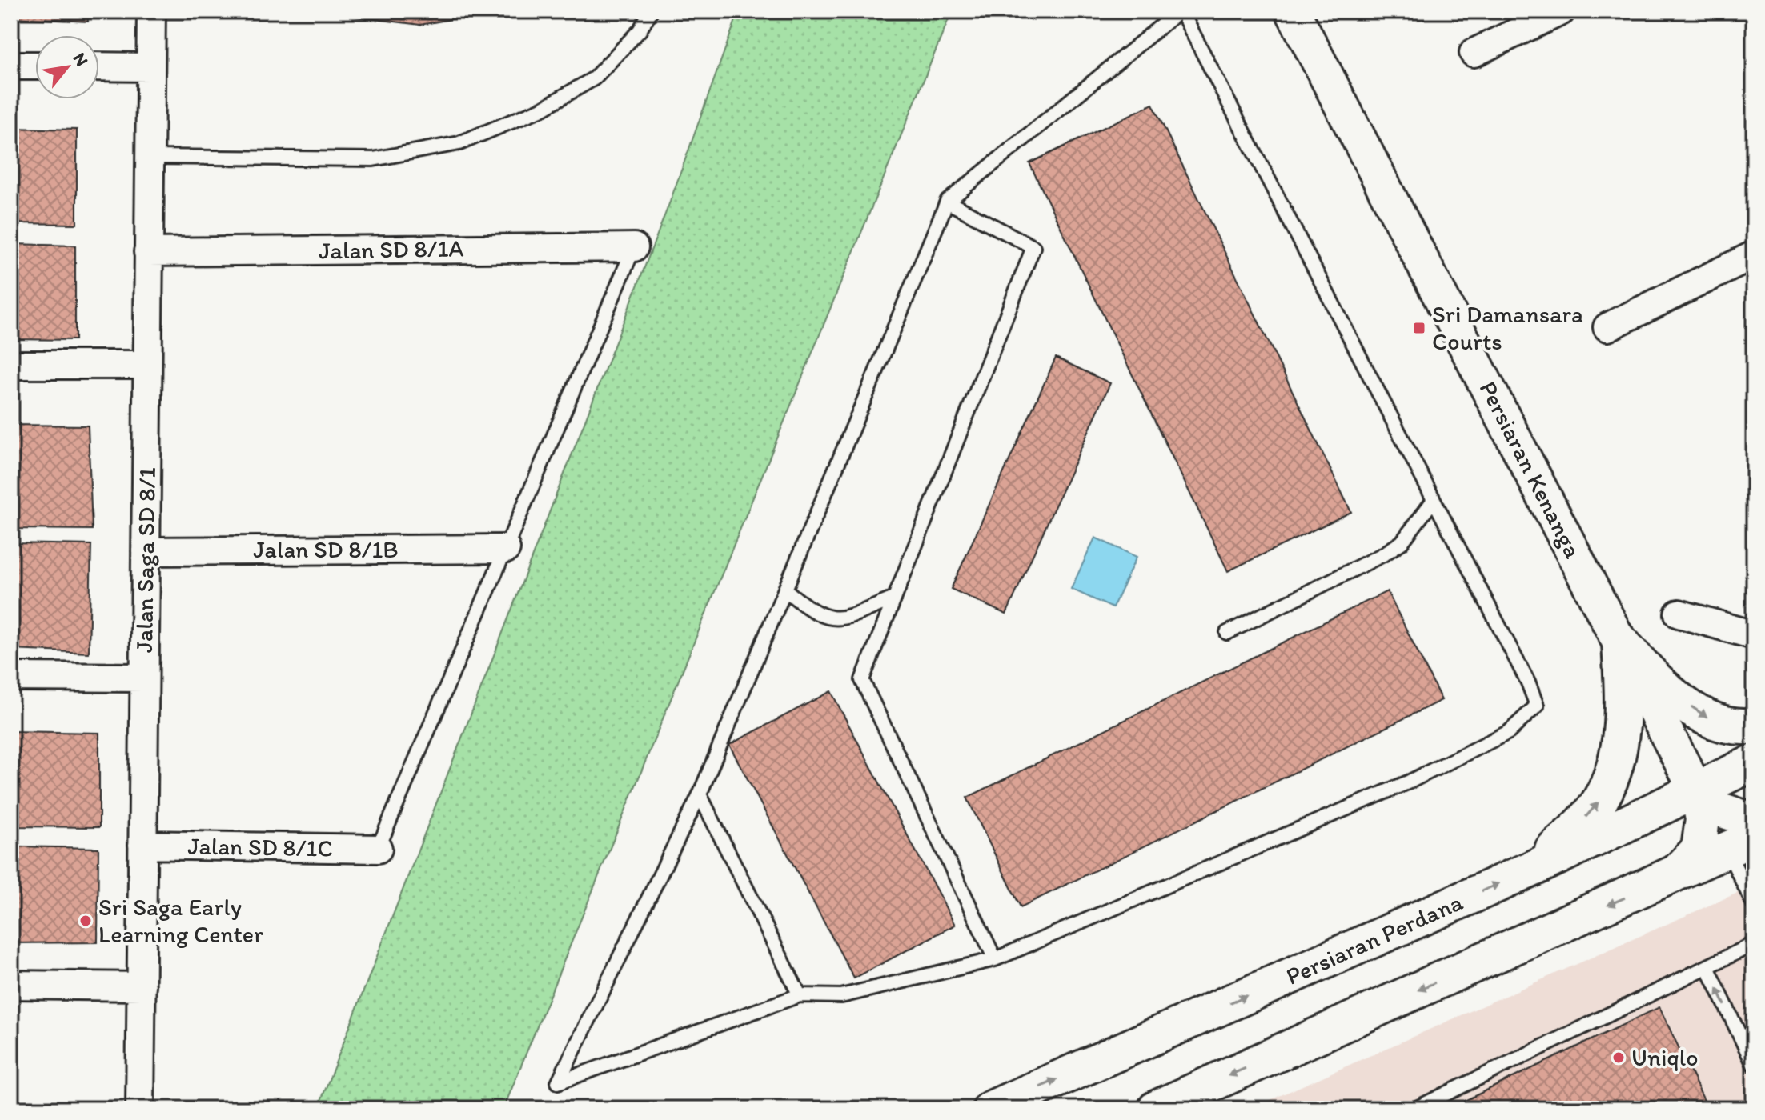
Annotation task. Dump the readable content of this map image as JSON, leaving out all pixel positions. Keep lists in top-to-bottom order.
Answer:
{
  "streets": {
    "main road": ["Persiaran Perdana"],
    "street": [
      "Jalan SD 8/1A",
      "Persiaran Kenanga",
      "Jalan SD 8/1B",
      "Jalan Saga SD 8/1",
      "Jalan SD 8/1C"
    ]
  },
  "crossings": [
    ["Jalan SD 8/1A", "Jalan Saga SD 8/1"],
    ["Persiaran Kenanga", "Persiaran Perdana"],
    ["Jalan SD 8/1B", "Jalan Saga SD 8/1"],
    ["Jalan Saga SD 8/1", "Jalan SD 8/1C"]
  ],
  "places": {
    "transit": ["Sri Damansara Courts"],
    "other": ["Sri Saga Early Learning Center", "Uniqlo"]
  },
  "north": "top right"
}
